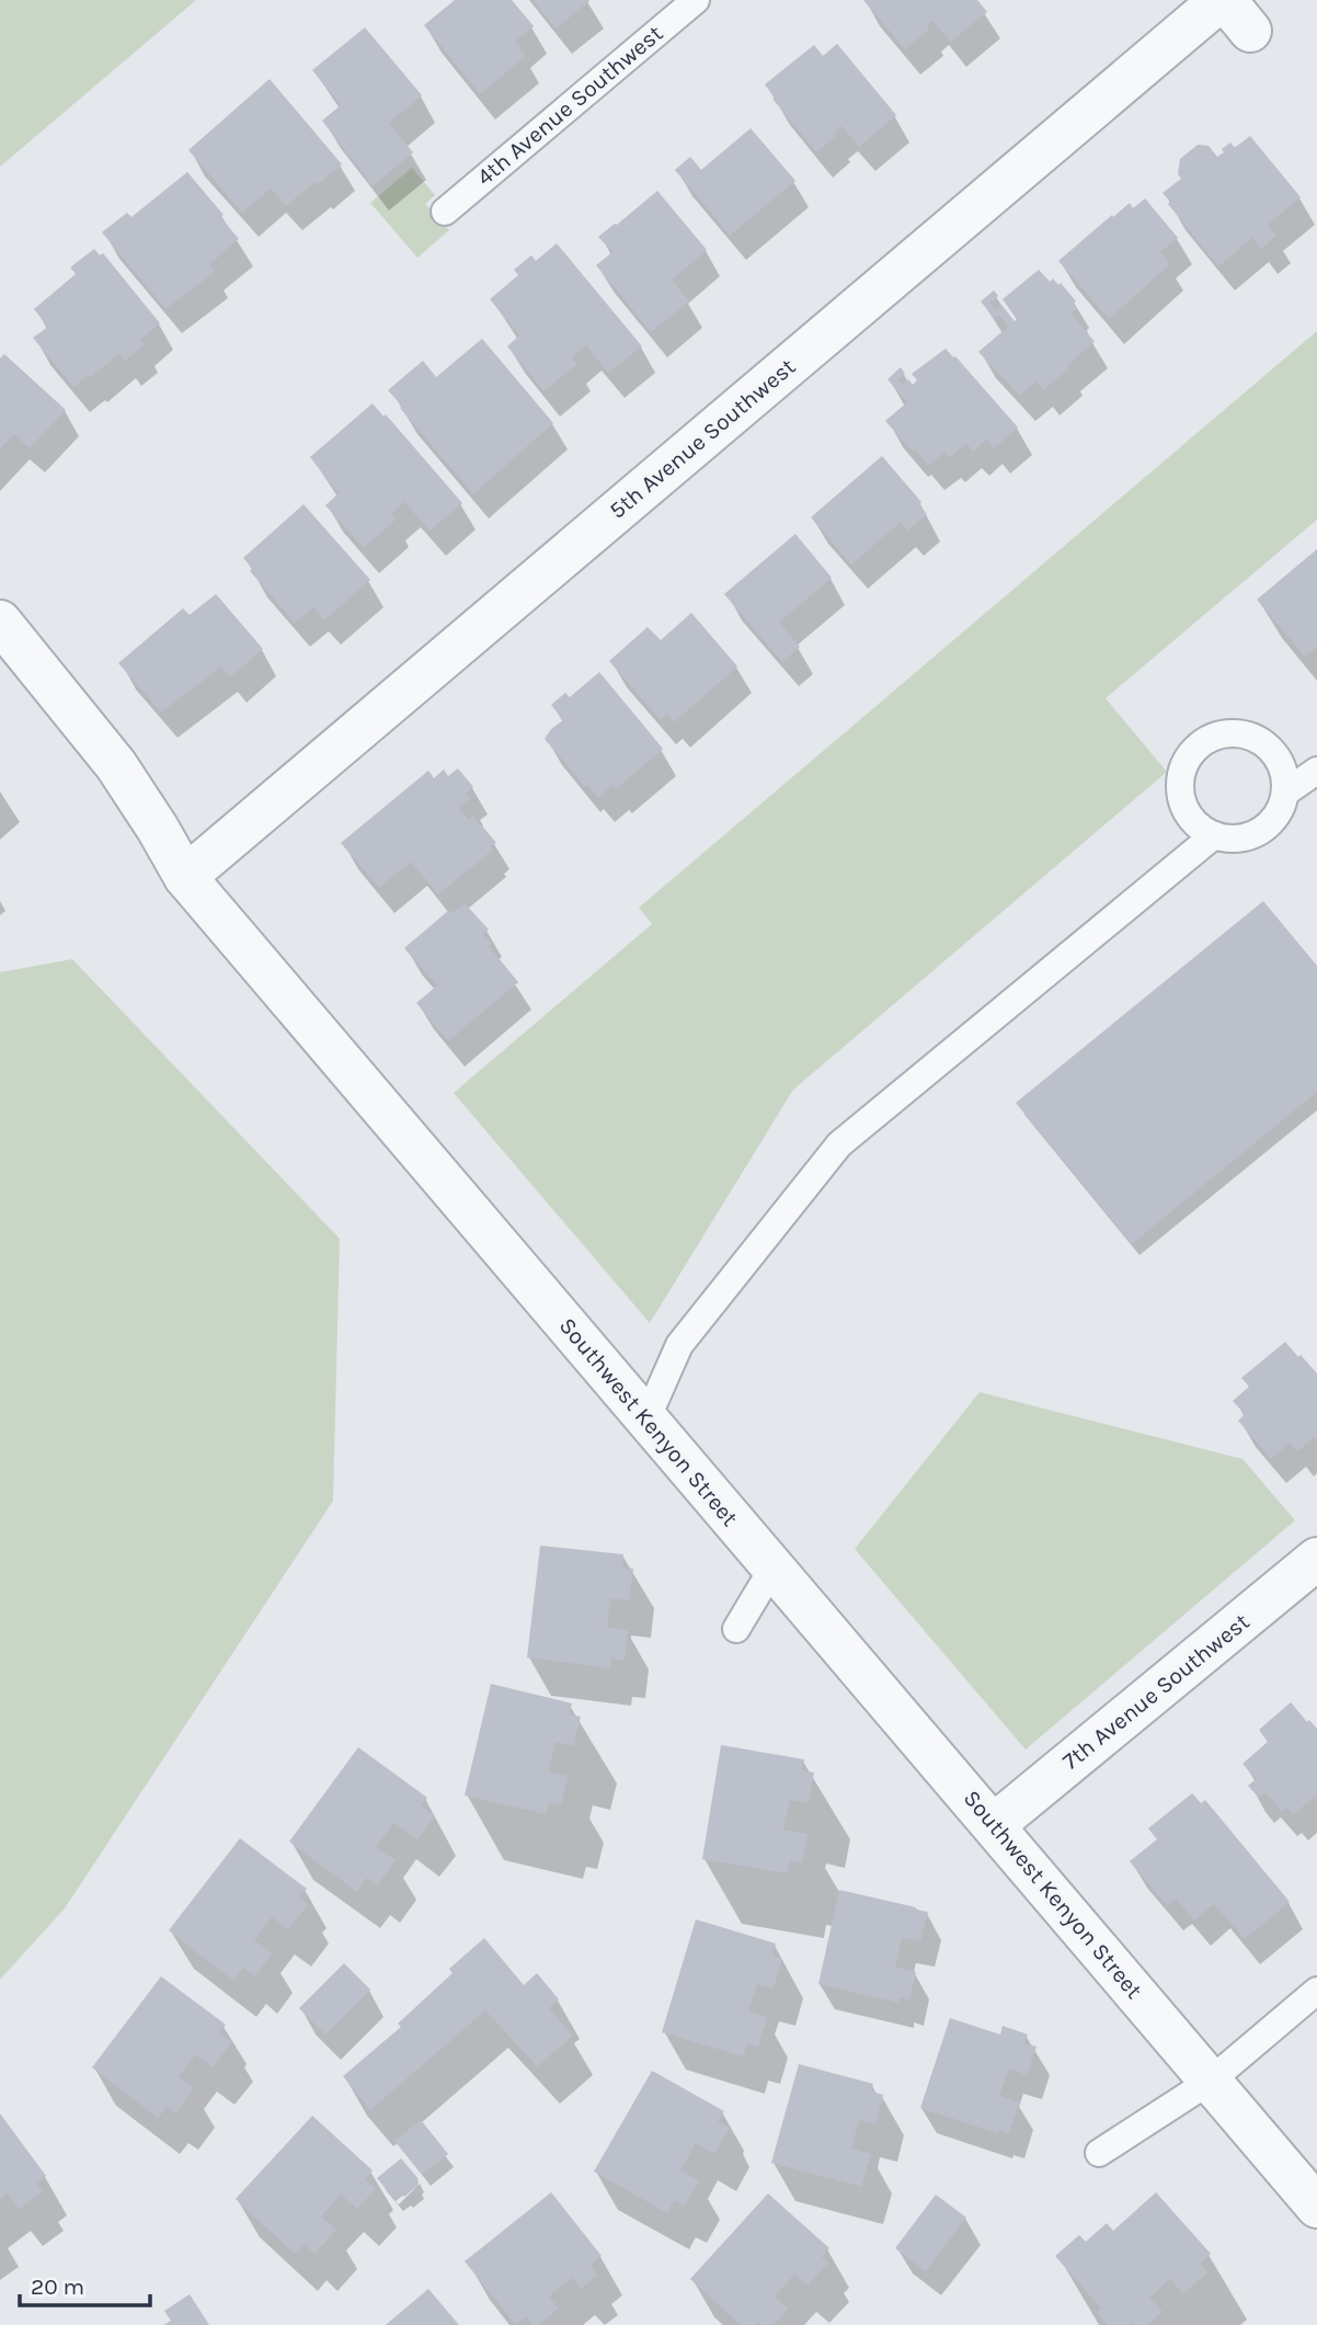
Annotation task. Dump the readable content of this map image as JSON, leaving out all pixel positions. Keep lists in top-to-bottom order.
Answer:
{
  "streets": {
    "street": ["5th Avenue Southwest", "Southwest Kenyon Street", "7th Avenue Southwest"],
    "lane": ["4th Avenue Southwest"]
  },
  "crossings": [
    ["5th Avenue Southwest", "Southwest Kenyon Street"],
    ["Southwest Kenyon Street", "7th Avenue Southwest"]
  ],
  "scale_bar": "20 m"
}
